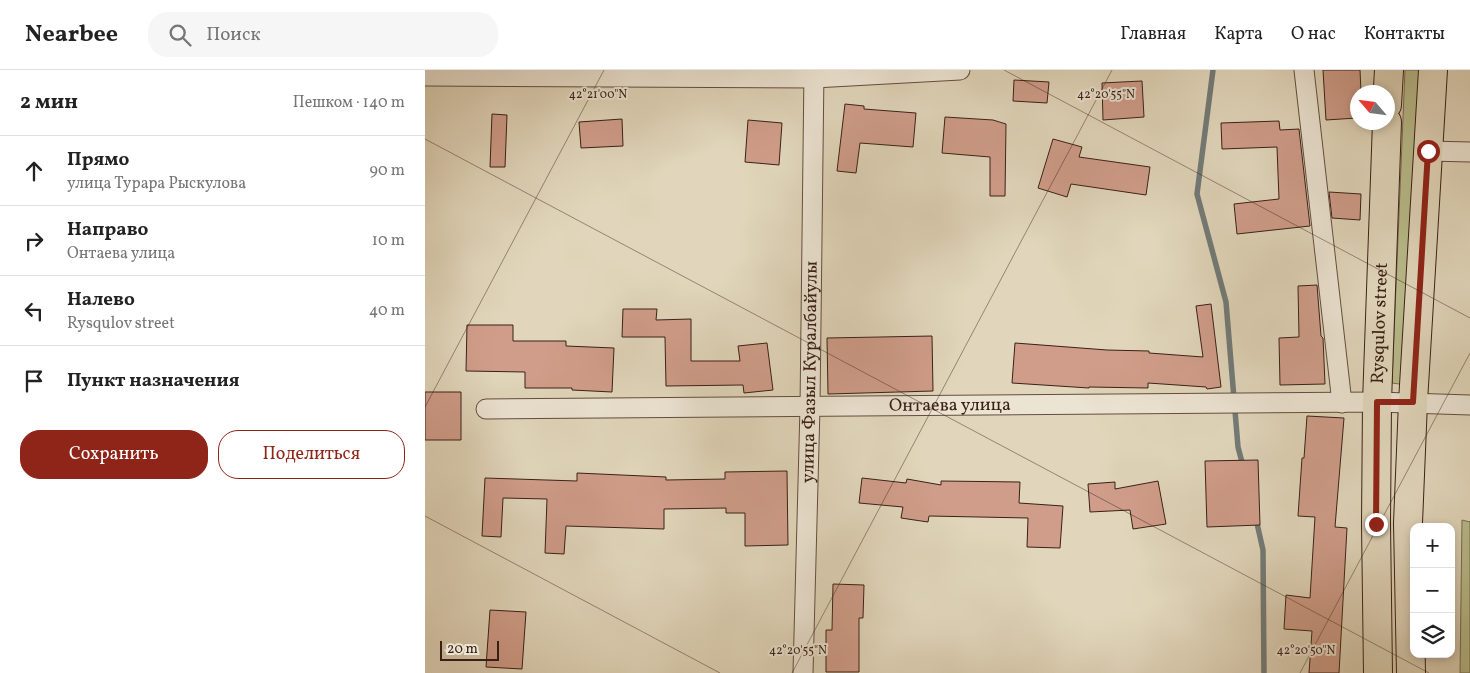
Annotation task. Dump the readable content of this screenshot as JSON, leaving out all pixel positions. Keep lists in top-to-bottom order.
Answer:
{
  "streets": {
    "main road": ["Rysqulov street"],
    "street": ["улица Фазыл Куралбайулы", "Онтаева улица"]
  },
  "crossings": [
    ["Rysqulov street", "Онтаева улица"],
    ["улица Фазыл Куралбайулы", "Онтаева улица"]
  ],
  "scale_bar": "20 m",
  "north": "top left",
  "page": {
    "header": "Nearbee",
    "search": "Поиск",
    "nav": [
      "Главная",
      "Карта",
      "О нас",
      "Контакты"
    ],
    "heading": ["2 мин", "Пешком · 140 m"],
    "list": [
      ["Прямо", "улица Турара Рыскулова", "90 m"],
      ["Направо", "Онтаева улица", "10 m"],
      ["Налево", "Rysqulov street", "40 m"],
      "Пункт назначения"
    ],
    "buttons": ["Сохранить", "Поделиться"],
    "map_buttons": ["+", "−"],
    "scale": "20 m"
  },
  "coordinates": ["42°20'55\"N", "42°21'00\"N", "42°20'50\"N"]
}
